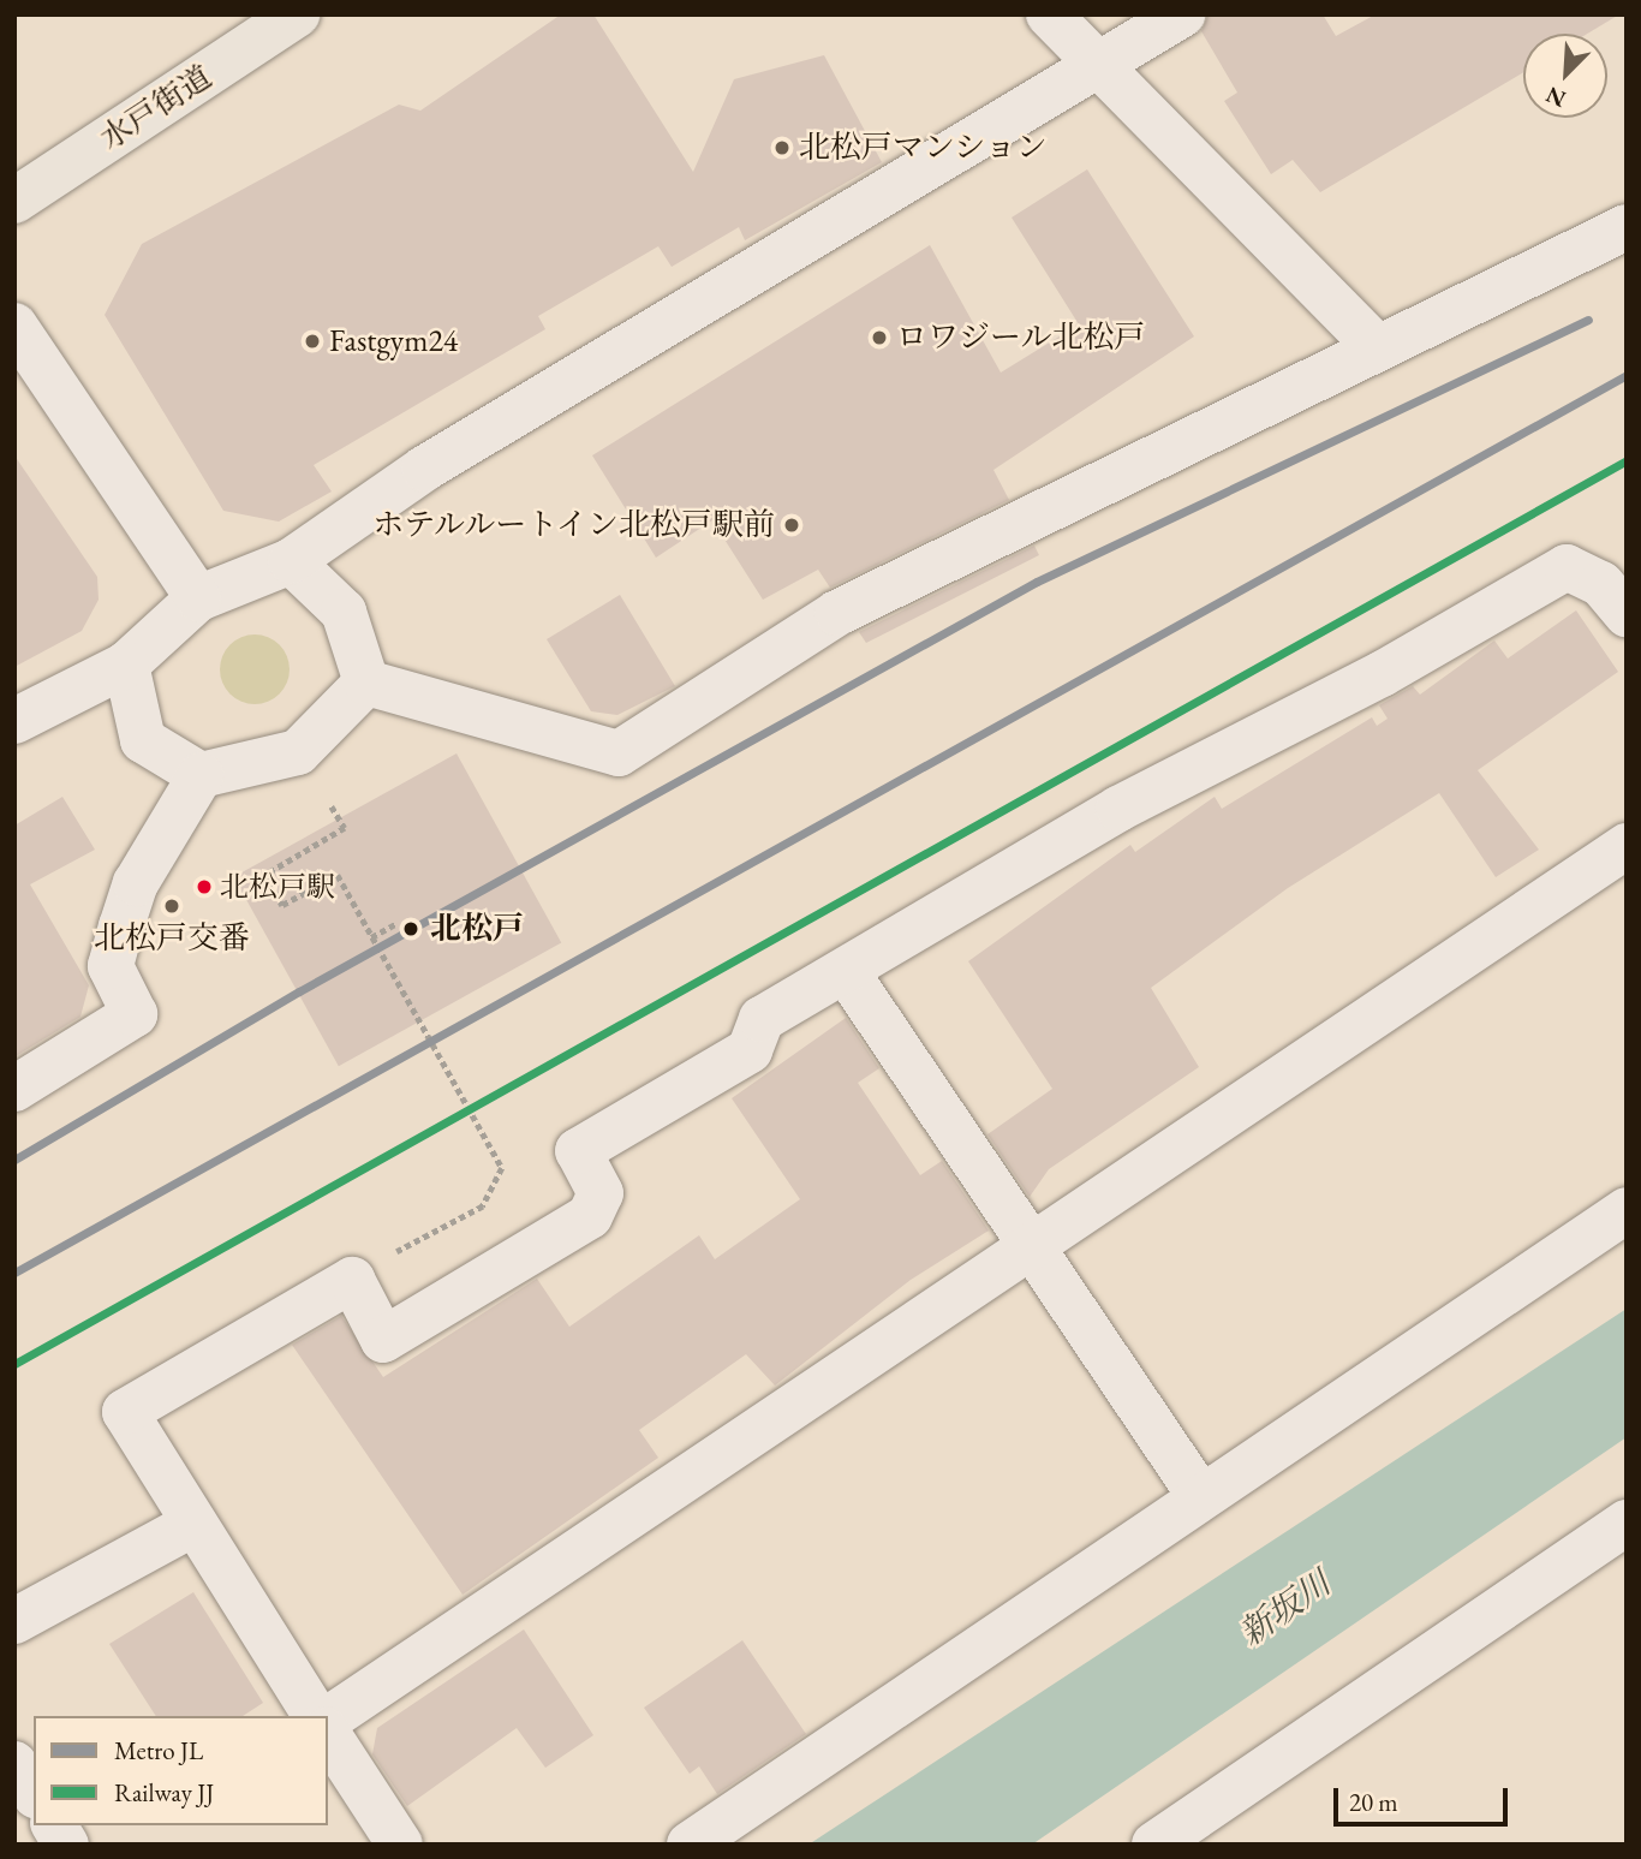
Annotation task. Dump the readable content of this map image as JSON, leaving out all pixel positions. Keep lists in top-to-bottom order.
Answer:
{
  "streets": {
    "highway": ["水戸街道"]
  },
  "water": ["新坂川"],
  "places": [
    "北松戸マンション",
    "ロワジール北松戸",
    "Fastgym24",
    "ホテルルートイン北松戸駅前",
    "北松戸駅",
    "北松戸交番",
    "北松戸"
  ],
  "lines": ["metro line JL", "rail line JJ"],
  "legend": ["Metro JL", "Railway JJ"],
  "scale_bar": "20 m",
  "north": "bottom left"
}
